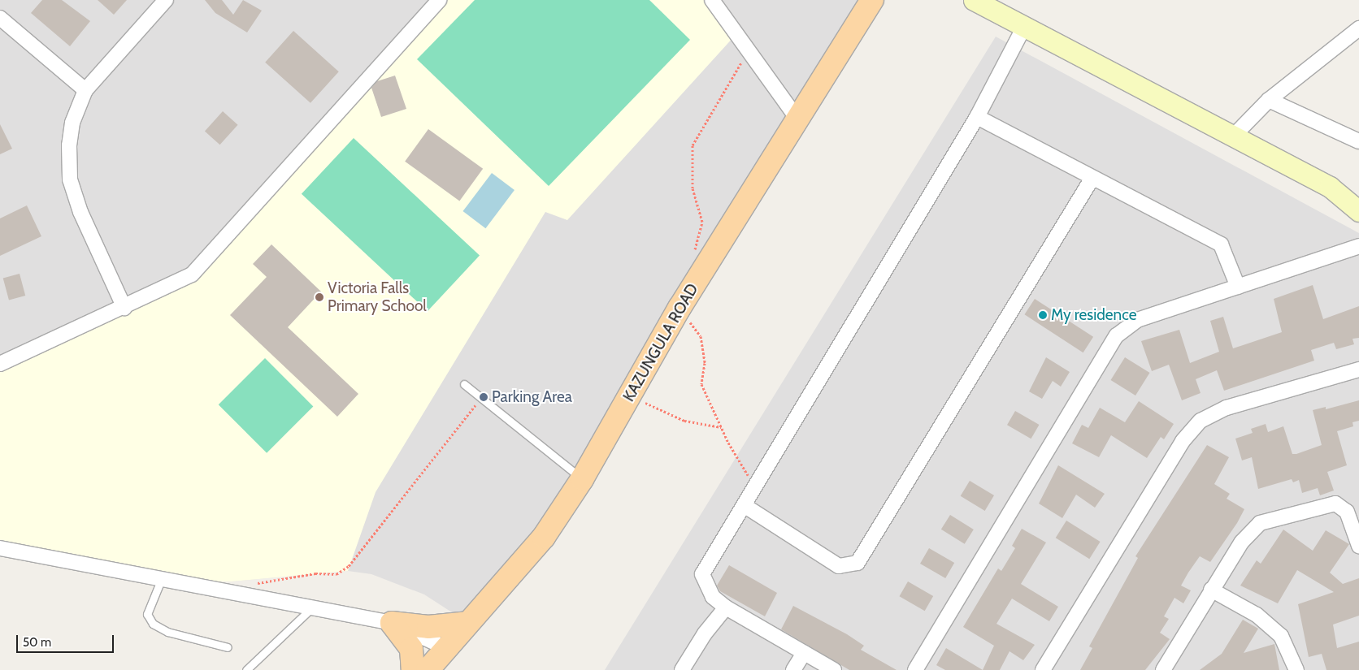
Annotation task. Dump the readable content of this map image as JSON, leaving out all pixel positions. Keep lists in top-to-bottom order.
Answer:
{
  "streets": {
    "main road": ["KAZUNGULA ROAD"]
  },
  "places": ["Victoria Falls Primary School", "My residence", "Parking Area"],
  "scale_bar": "50 m"
}
